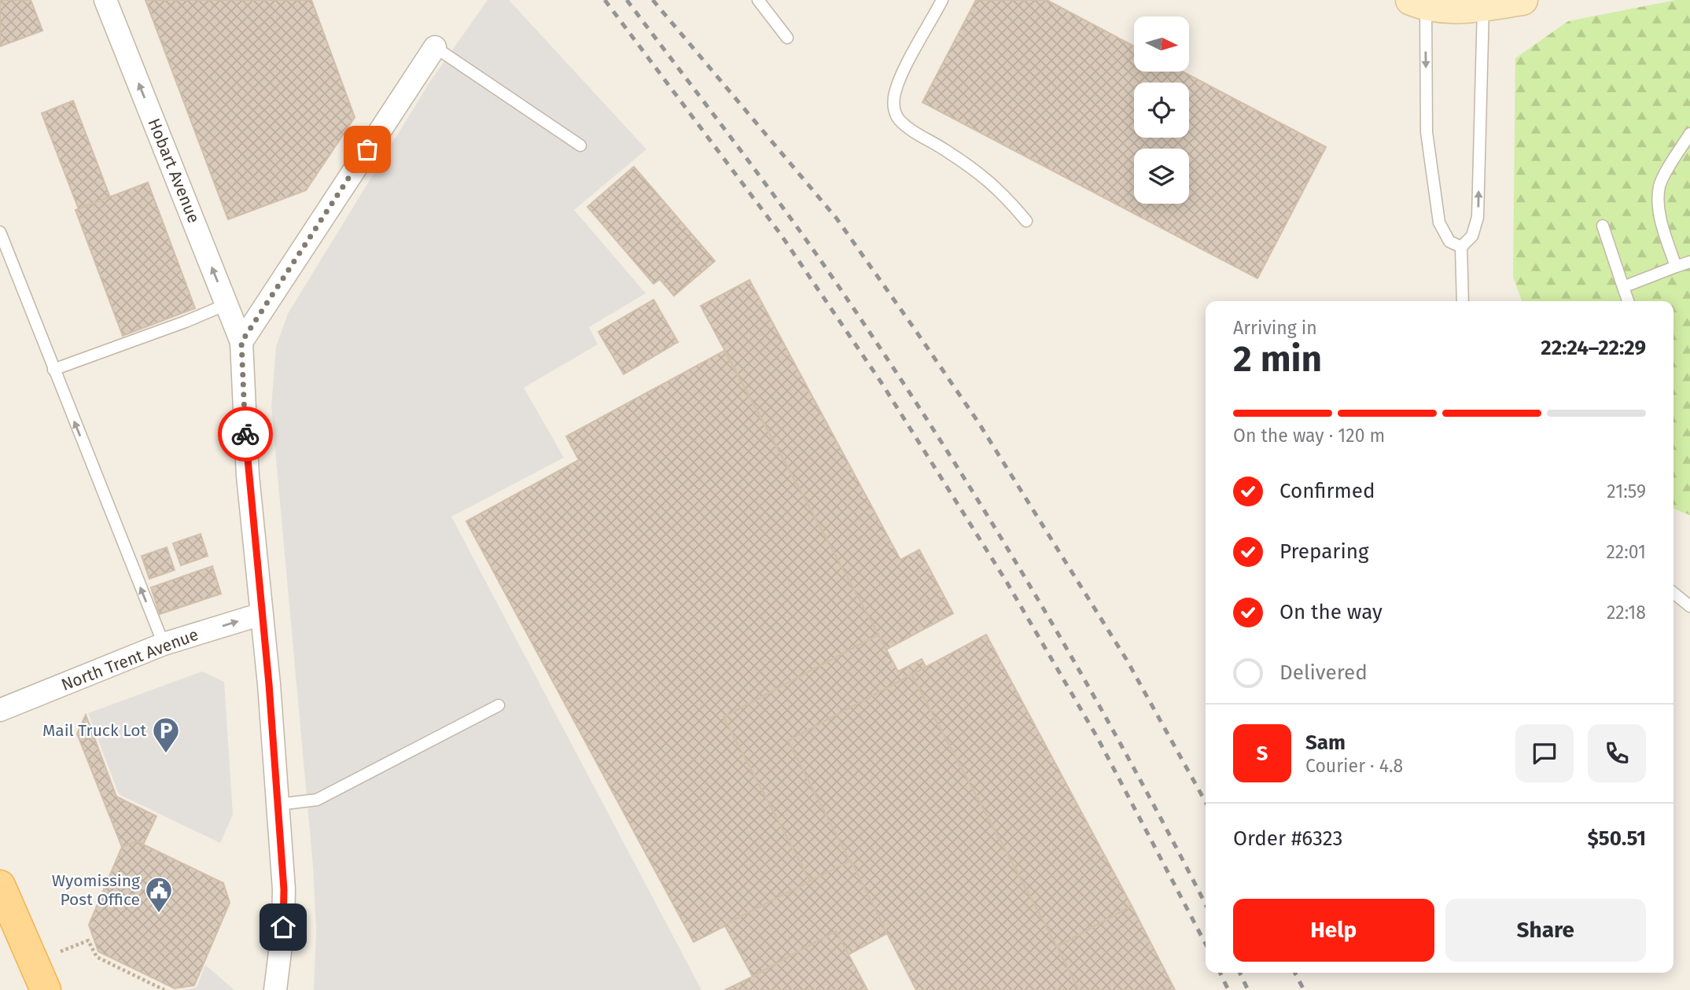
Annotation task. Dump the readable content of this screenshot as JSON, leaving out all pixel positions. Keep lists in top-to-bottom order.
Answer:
{
  "streets": {
    "street": ["Hobart Avenue", "North Trent Avenue"]
  },
  "crossings": [
    ["Hobart Avenue", "North Trent Avenue"]
  ],
  "one_way": ["North Trent Avenue"],
  "places": {
    "parking": ["Mail Truck Lot"],
    "public building": ["Wyomissing Post Office"]
  },
  "north": "right",
  "page": {
    "heading": ["2 min", "Arriving in", "22:24–22:29"],
    "panel": [
      "Sam",
      "Courier · 4.8",
      "Order #6323",
      "$50.51"
    ],
    "bar": "On the way · 120 m",
    "list": [
      ["Confirmed", "21:59"],
      ["Preparing", "22:01"],
      ["On the way", "22:18"],
      "Delivered"
    ],
    "round": "S",
    "buttons": ["Help", "Share"]
  }
}
